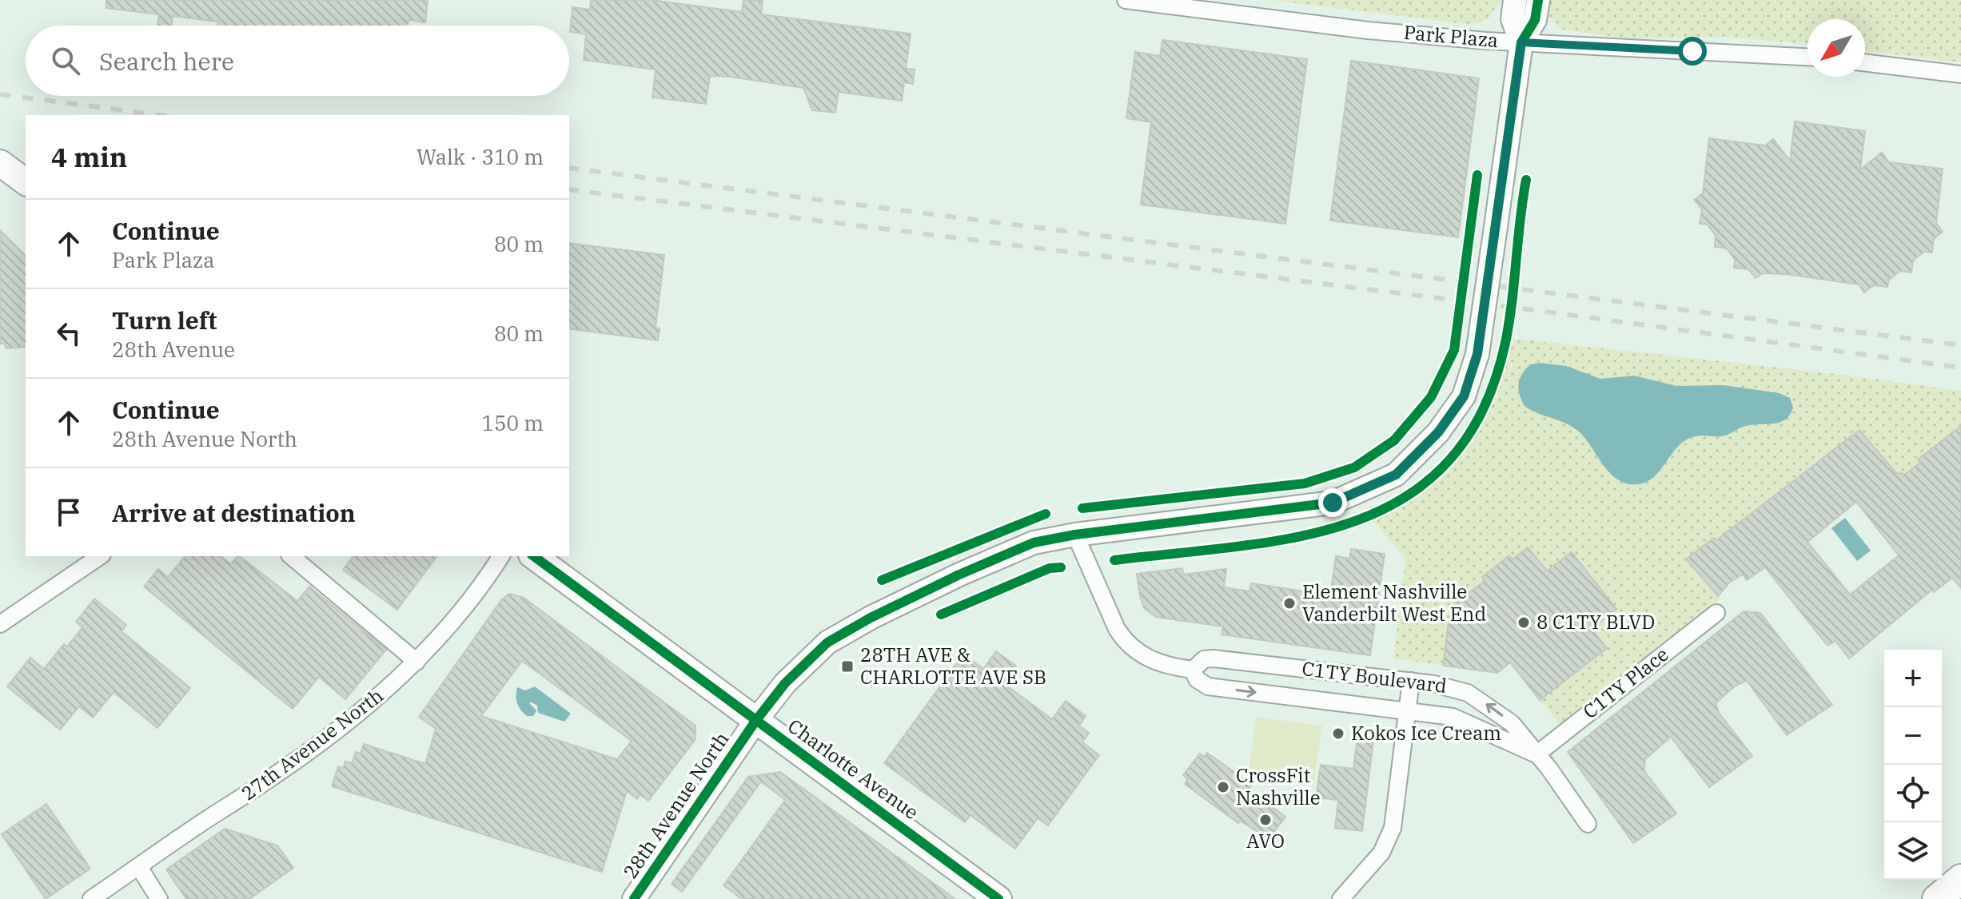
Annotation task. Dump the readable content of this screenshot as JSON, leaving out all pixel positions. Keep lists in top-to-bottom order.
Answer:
{
  "streets": {
    "main road": ["Charlotte Avenue", "28th Avenue North"],
    "street": [
      "Park Plaza",
      "C1TY Boulevard",
      "C1TY Place",
      "27th Avenue North"
    ]
  },
  "crossings": [
    ["Park Plaza", "28th Avenue North"],
    ["C1TY Boulevard", "C1TY Place"],
    ["C1TY Boulevard", "28th Avenue North"],
    ["Charlotte Avenue", "28th Avenue North"]
  ],
  "places": {
    "other": [
      "Element Nashville Vanderbilt West End",
      "8 C1TY BLVD",
      "Kokos Ice Cream",
      "CrossFit Nashville",
      "AVO"
    ],
    "transit": ["28TH AVE & CHARLOTTE AVE SB"]
  },
  "north": "bottom left",
  "page": {
    "search": "Search here",
    "heading": ["4 min", "Walk · 310 m"],
    "list": [
      ["Continue", "Park Plaza", "80 m"],
      ["Turn left", "28th Avenue", "80 m"],
      ["Continue", "28th Avenue North", "150 m"],
      "Arrive at destination"
    ],
    "map_buttons": ["+", "−"]
  }
}
